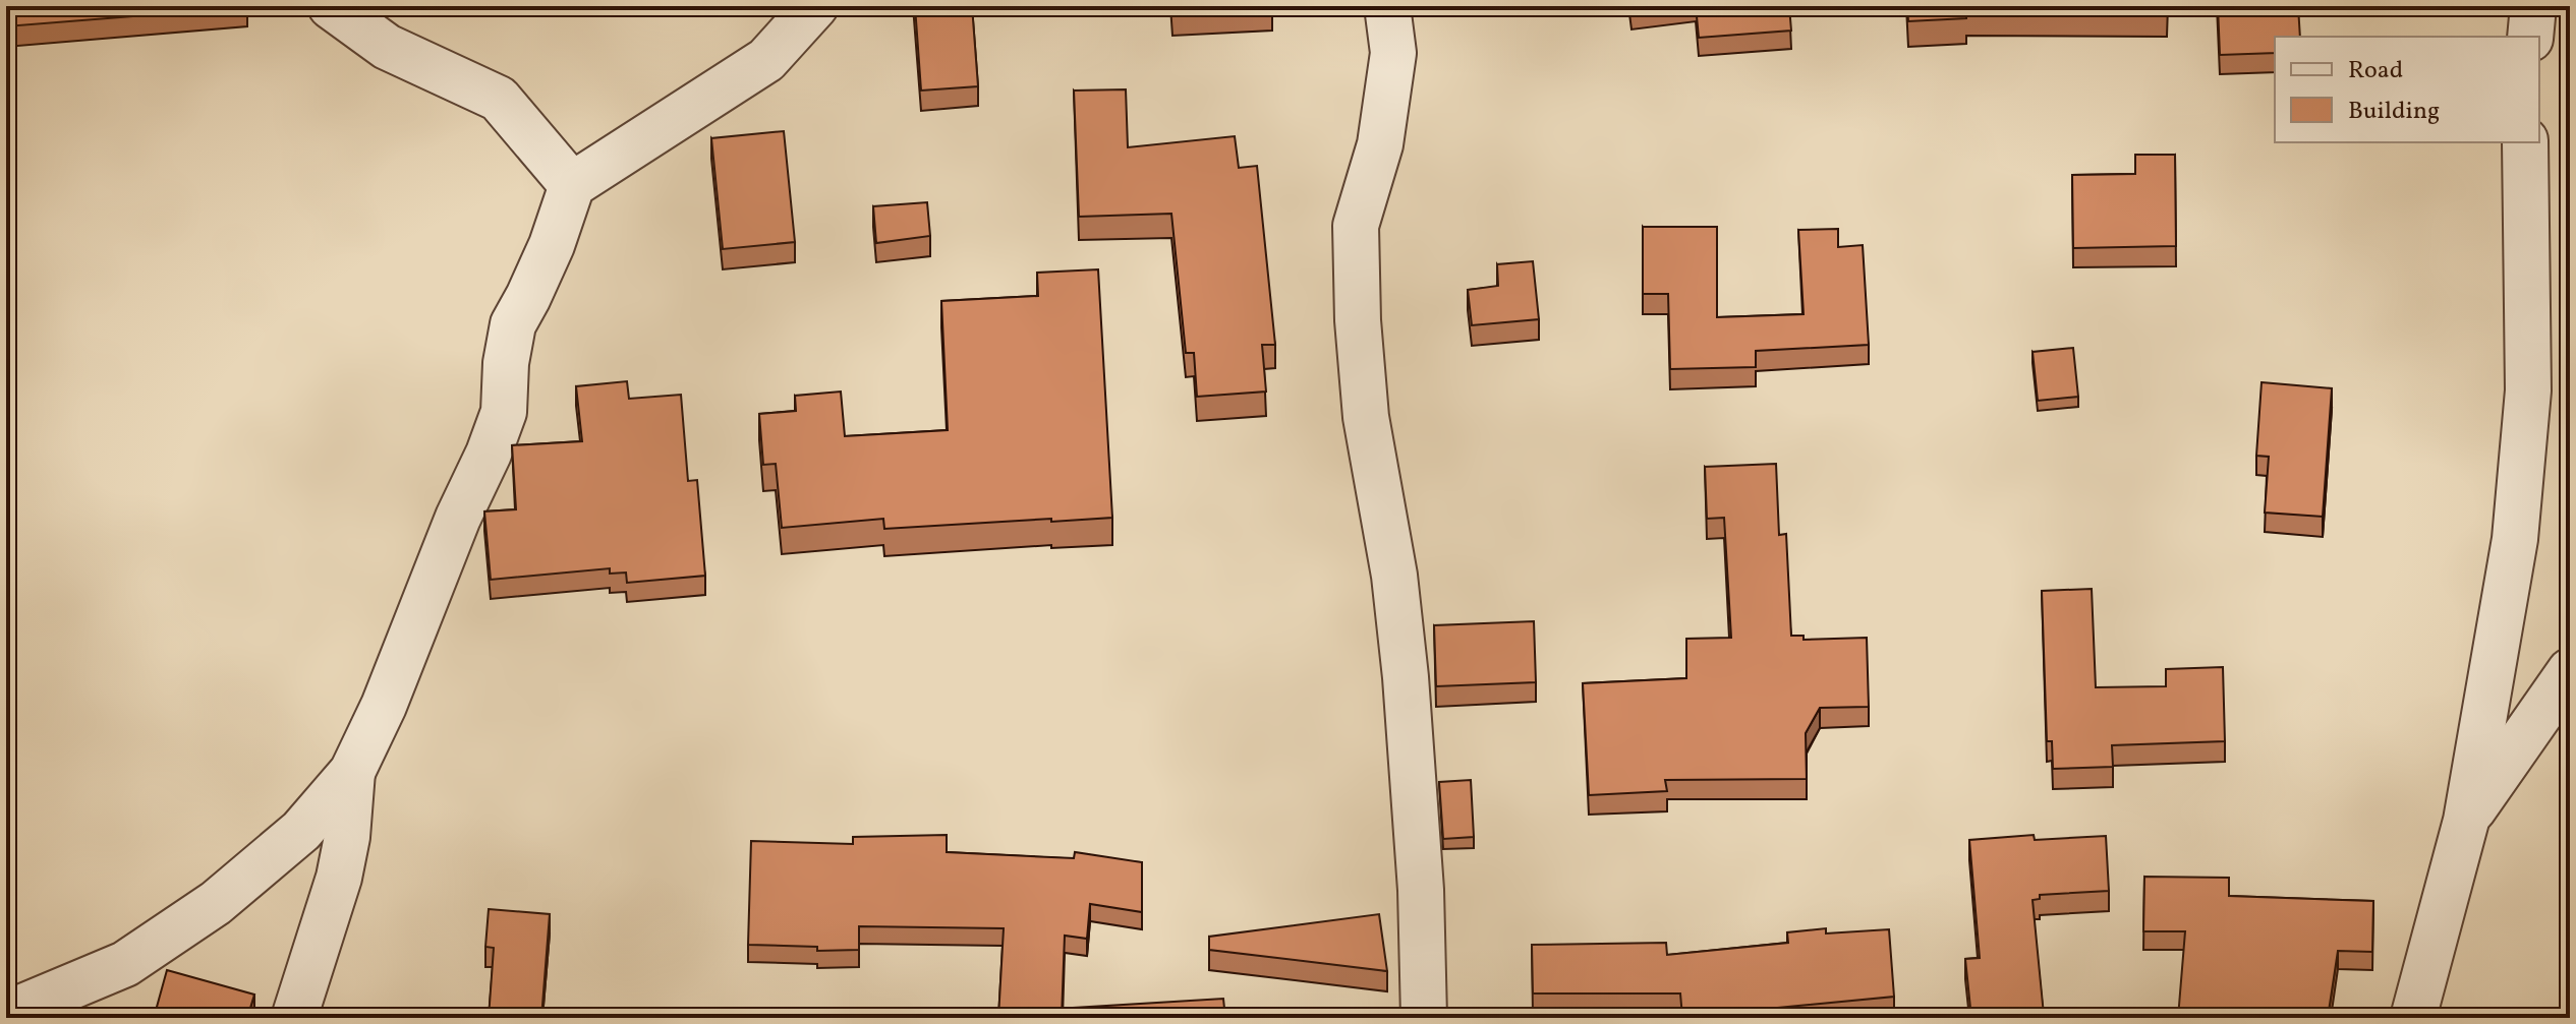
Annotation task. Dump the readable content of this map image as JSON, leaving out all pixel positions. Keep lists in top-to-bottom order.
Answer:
{
  "legend": ["Road", "Building"]
}
